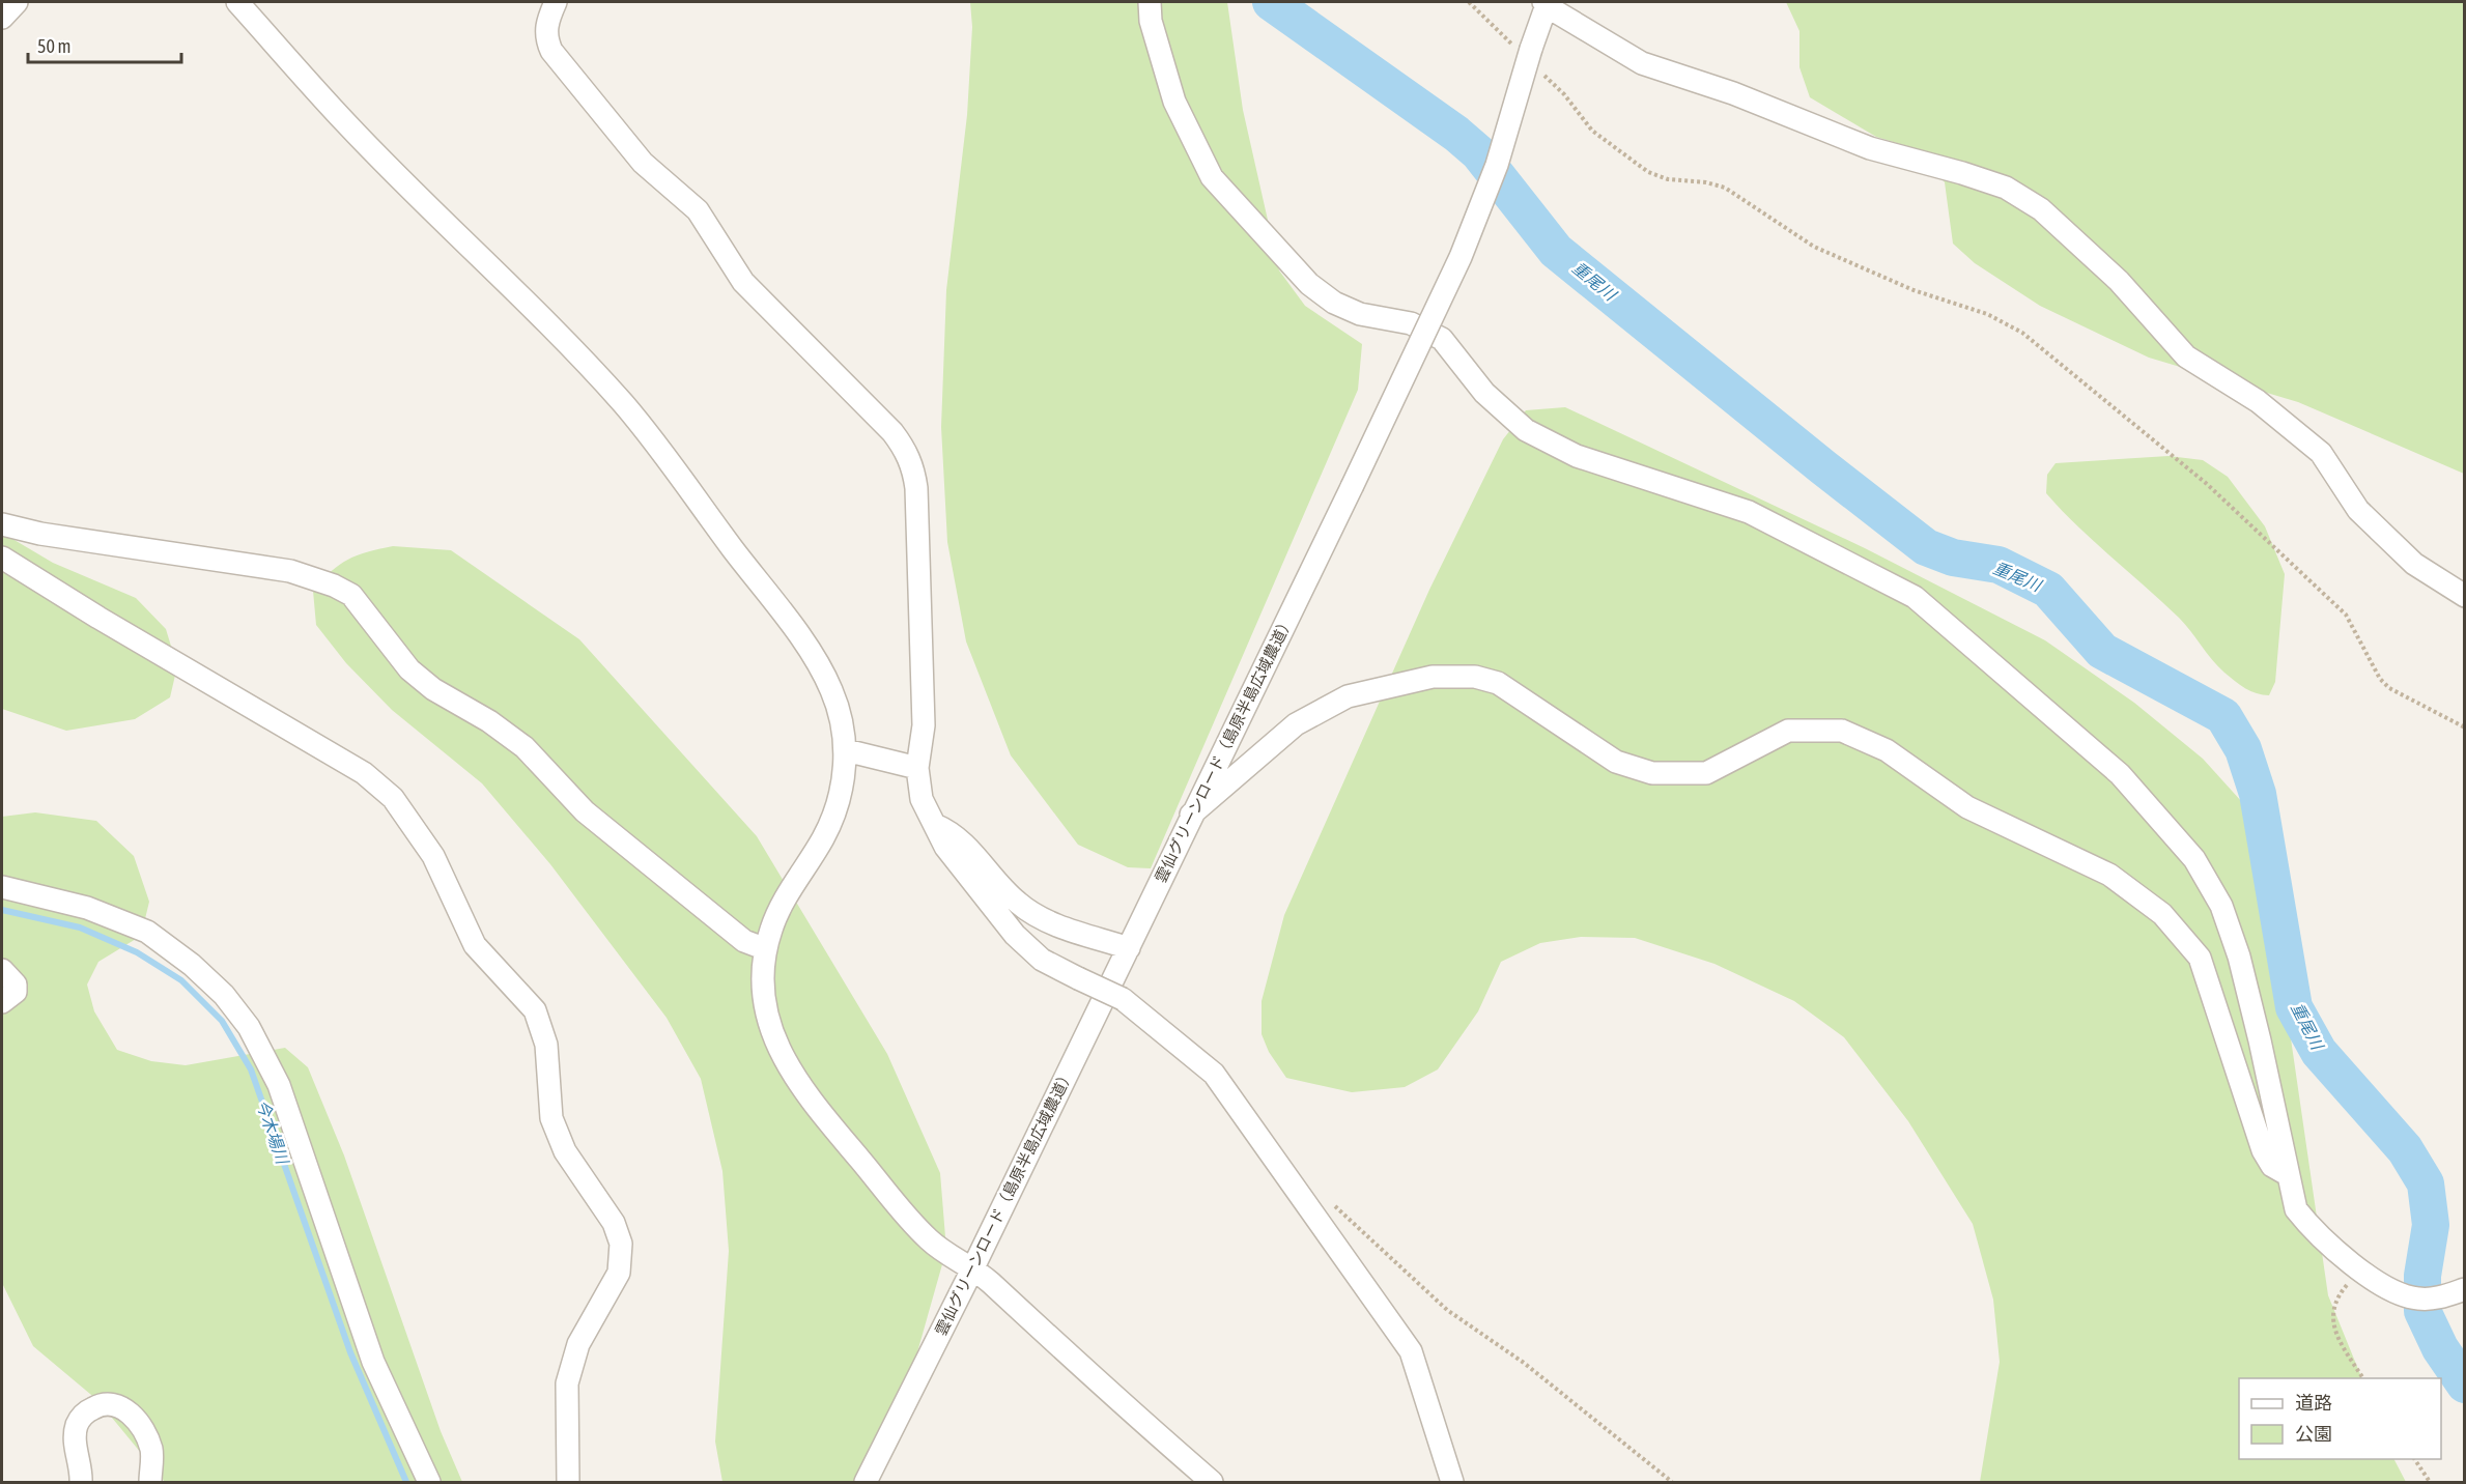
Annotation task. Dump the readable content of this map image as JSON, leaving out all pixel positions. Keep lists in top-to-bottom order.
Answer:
{
  "streets": {
    "street": ["雲仙グリーンロード（島原半島広域農道）"]
  },
  "water": ["重尾川", "今木場川"],
  "legend": ["道路", "公園"],
  "scale_bar": "50 m"
}
